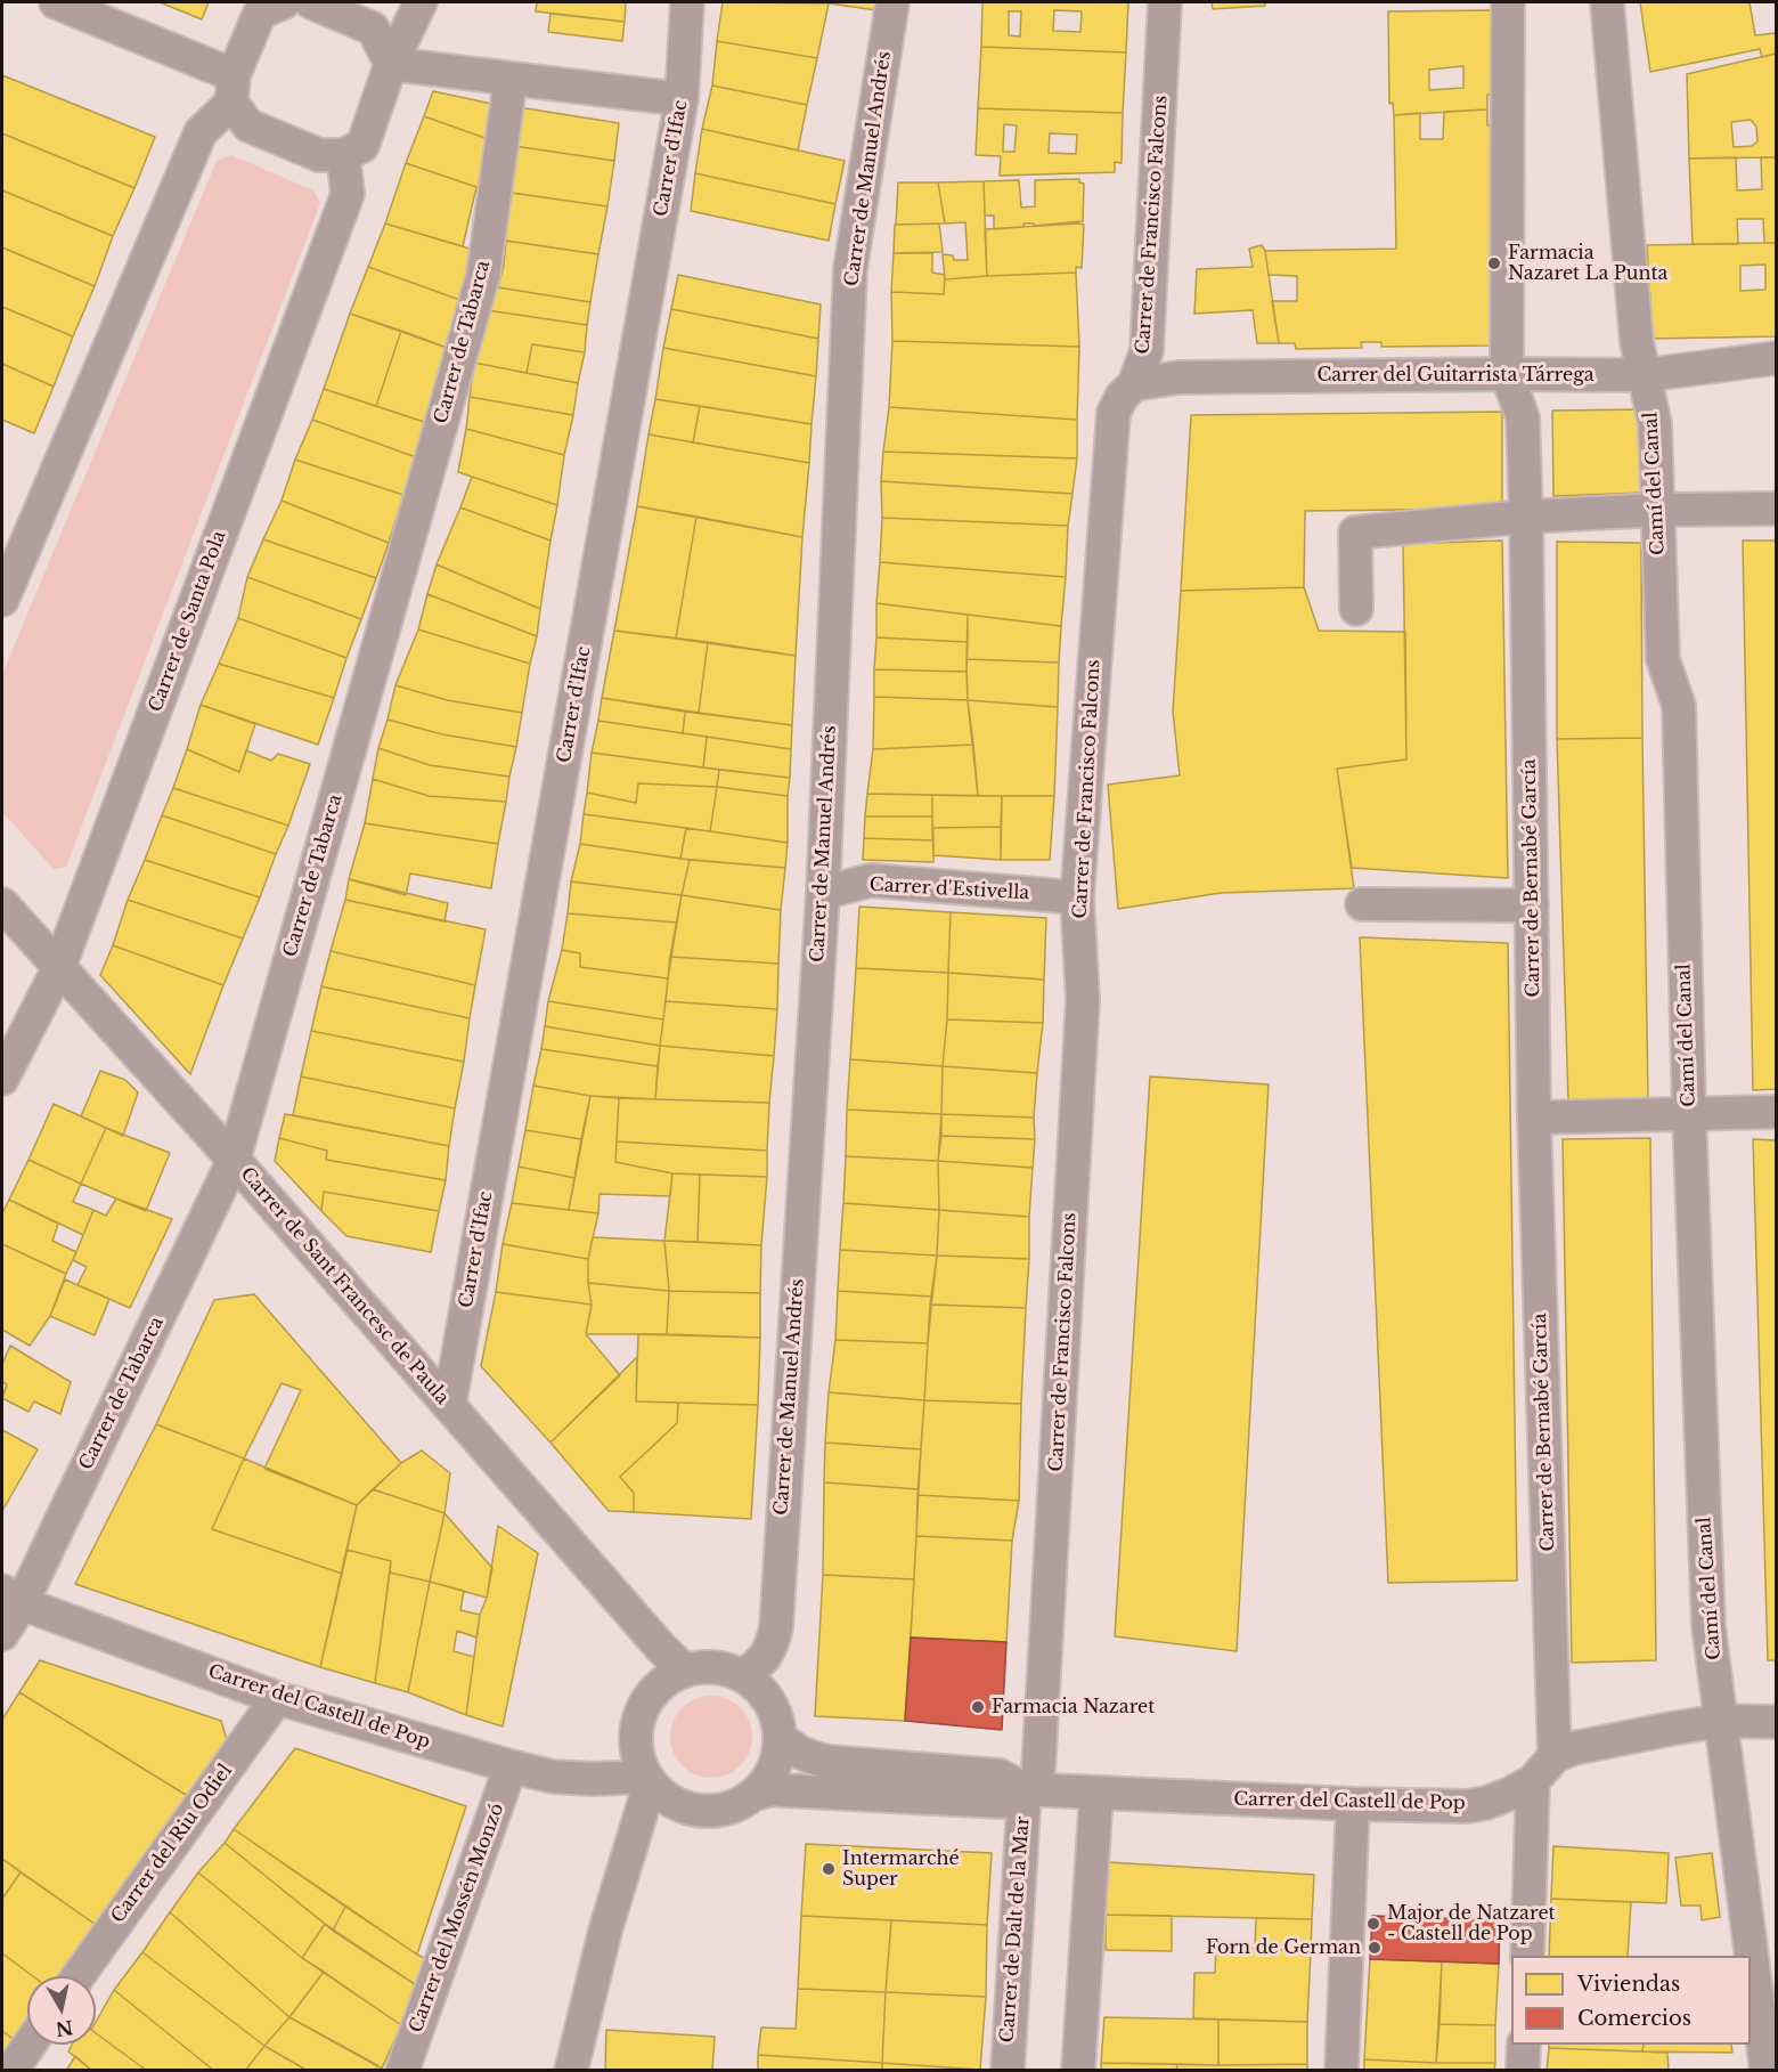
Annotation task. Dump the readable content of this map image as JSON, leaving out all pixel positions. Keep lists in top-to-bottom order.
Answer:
{
  "streets": {
    "street": [
      "Carrer d'Ifac",
      "Carrer de Manuel Andrés",
      "Carrer de Francisco Falcons",
      "Carrer de Tabarca",
      "Carrer del Guitarrista Tárrega",
      "Camí del Canal",
      "Carrer de Santa Pola",
      "Carrer de Bernabé García",
      "Carrer d'Estivella",
      "Carrer de Sant Francesc de Paula",
      "Carrer del Castell de Pop",
      "Carrer del Riu Odiel",
      "Carrer del Mossén Monzó",
      "Carrer de Dalt de la Mar"
    ]
  },
  "crossings": [
    ["Carrer d'Ifac", "Carrer de Sant Francesc de Paula"],
    ["Carrer de Manuel Andrés", "Carrer d'Estivella"],
    ["Carrer de Manuel Andrés", "Carrer de Sant Francesc de Paula"],
    ["Carrer de Manuel Andrés", "Carrer del Castell de Pop"],
    ["Carrer de Francisco Falcons", "Carrer del Guitarrista Tárrega"],
    ["Carrer de Francisco Falcons", "Carrer d'Estivella"],
    ["Carrer de Francisco Falcons", "Carrer del Castell de Pop"],
    ["Carrer de Francisco Falcons", "Carrer de Dalt de la Mar"],
    ["Carrer de Tabarca", "Carrer de Sant Francesc de Paula"],
    ["Carrer de Tabarca", "Carrer del Castell de Pop"],
    ["Carrer del Guitarrista Tárrega", "Camí del Canal"],
    ["Carrer del Guitarrista Tárrega", "Carrer de Bernabé García"],
    ["Carrer de Santa Pola", "Carrer de Sant Francesc de Paula"],
    ["Carrer de Bernabé García", "Carrer del Castell de Pop"],
    ["Carrer de Sant Francesc de Paula", "Carrer del Castell de Pop"],
    ["Carrer del Castell de Pop", "Carrer del Riu Odiel"],
    ["Carrer del Castell de Pop", "Carrer del Mossén Monzó"],
    ["Carrer del Castell de Pop", "Carrer de Dalt de la Mar"]
  ],
  "places": [
    "Farmacia Nazaret La Punta",
    "Farmacia Nazaret",
    "Intermarché Super",
    "Major de Natzaret - Castell de Pop",
    "Forn de German"
  ],
  "legend": ["Viviendas", "Comercios"],
  "north": "bottom"
}
